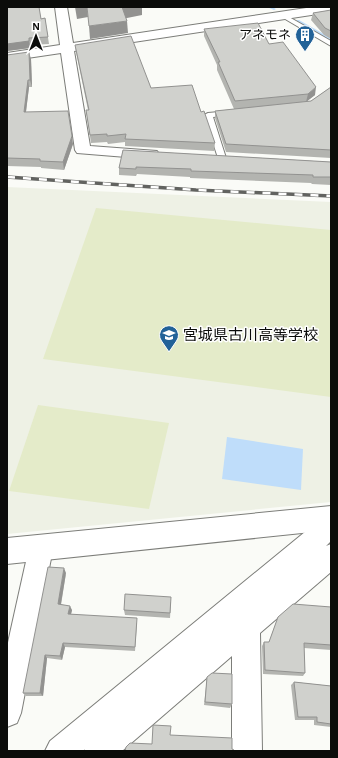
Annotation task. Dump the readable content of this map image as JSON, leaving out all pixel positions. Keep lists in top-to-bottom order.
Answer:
{
  "places": {
    "building": ["アネモネ"],
    "school or university": ["宮城県古川高等学校"]
  },
  "north": "top"
}
